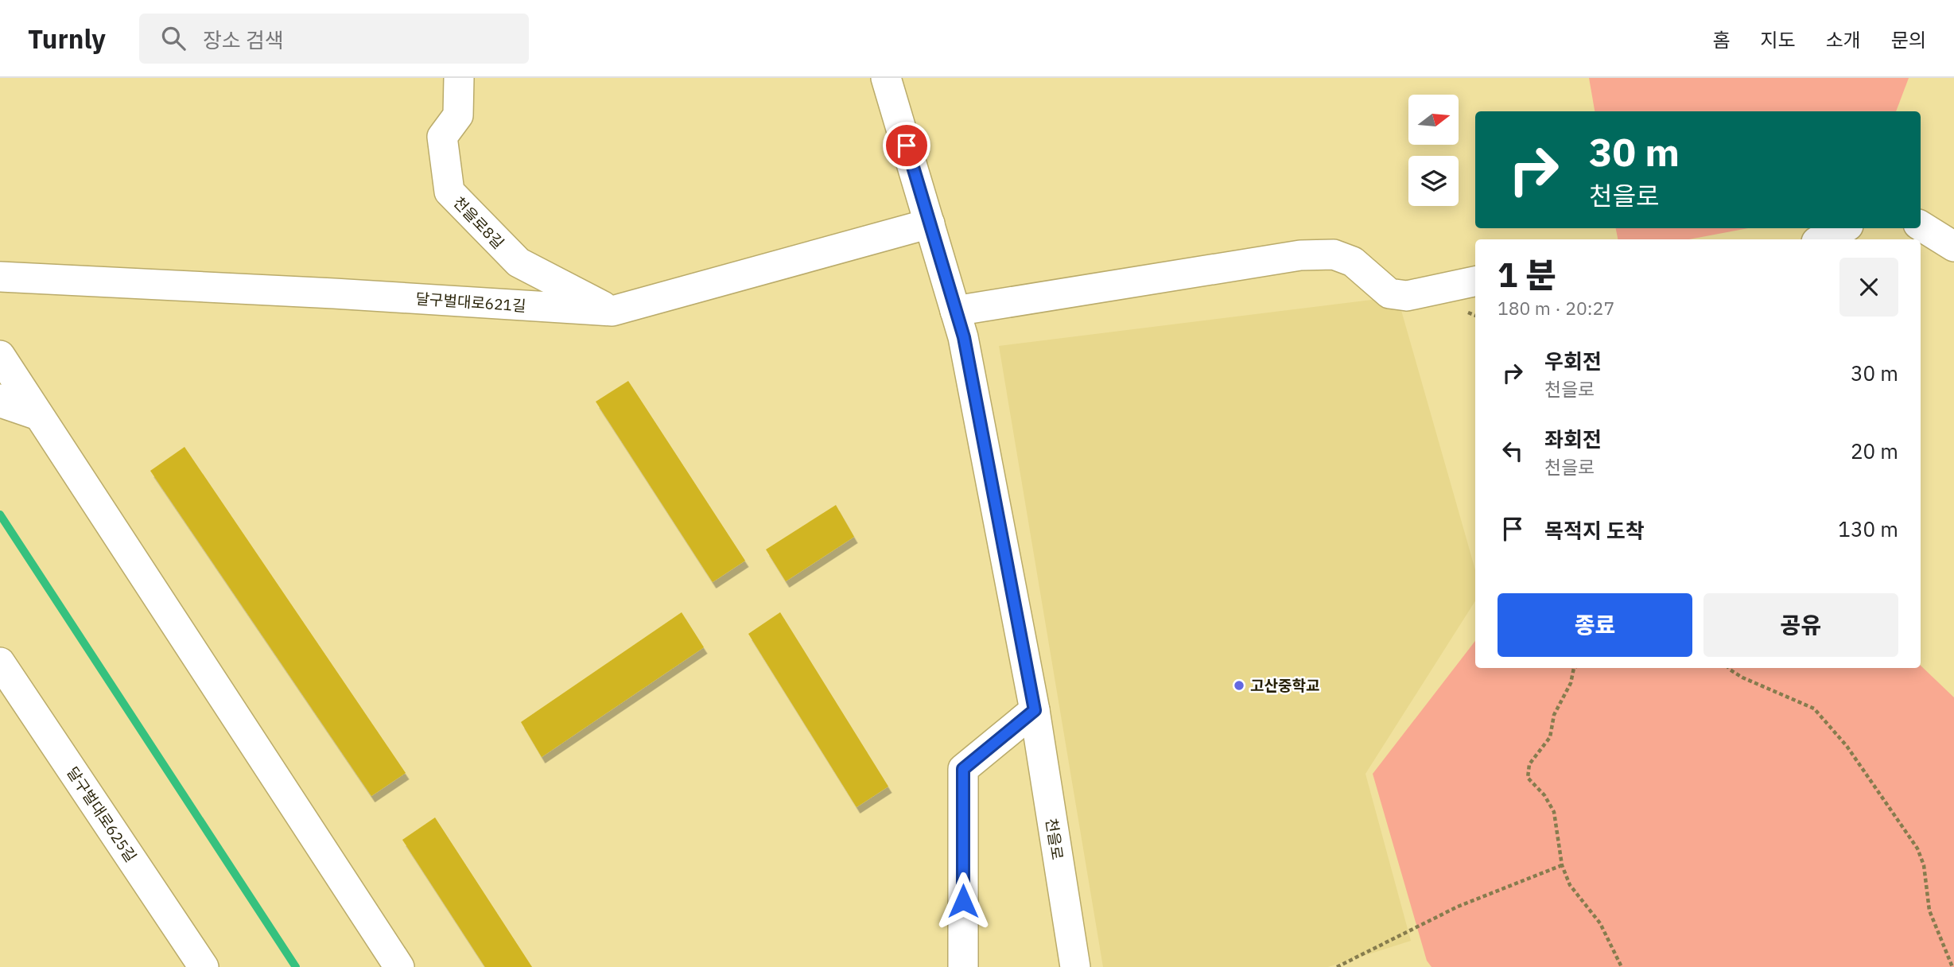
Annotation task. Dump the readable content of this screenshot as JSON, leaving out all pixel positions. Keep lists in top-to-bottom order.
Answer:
{
  "streets": {
    "street": [
      "천을로8길",
      "달구벌대로621길",
      "달구벌대로625길",
      "천을로"
    ]
  },
  "crossings": [
    ["천을로8길", "달구벌대로621길"],
    ["달구벌대로621길", "천을로"]
  ],
  "places": ["고산중학교"],
  "north": "right",
  "page": {
    "header": "Turnly",
    "search": "장소 검색",
    "nav": [
      "홈",
      "지도",
      "소개",
      "문의"
    ],
    "turn": ["30 m", "천을로"],
    "heading": ["1 분", "180 m · 20:27"],
    "list": [
      {
        "name": "우회전",
        "note": "천을로",
        "value": "30 m"
      },
      {
        "name": "좌회전",
        "note": "천을로",
        "value": "20 m"
      },
      {
        "name": "목적지 도착",
        "value": "130 m"
      }
    ],
    "buttons": ["종료", "공유"]
  }
}
